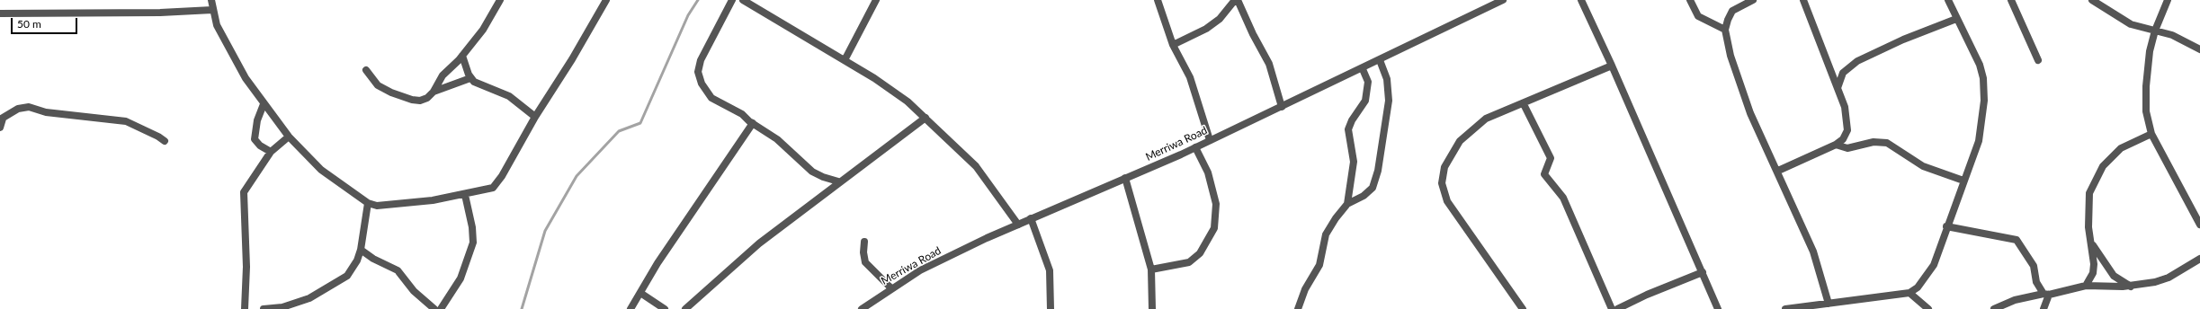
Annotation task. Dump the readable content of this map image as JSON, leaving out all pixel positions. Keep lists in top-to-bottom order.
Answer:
{
  "streets": {
    "street": ["Merriwa Road"]
  },
  "scale_bar": "50 m"
}
